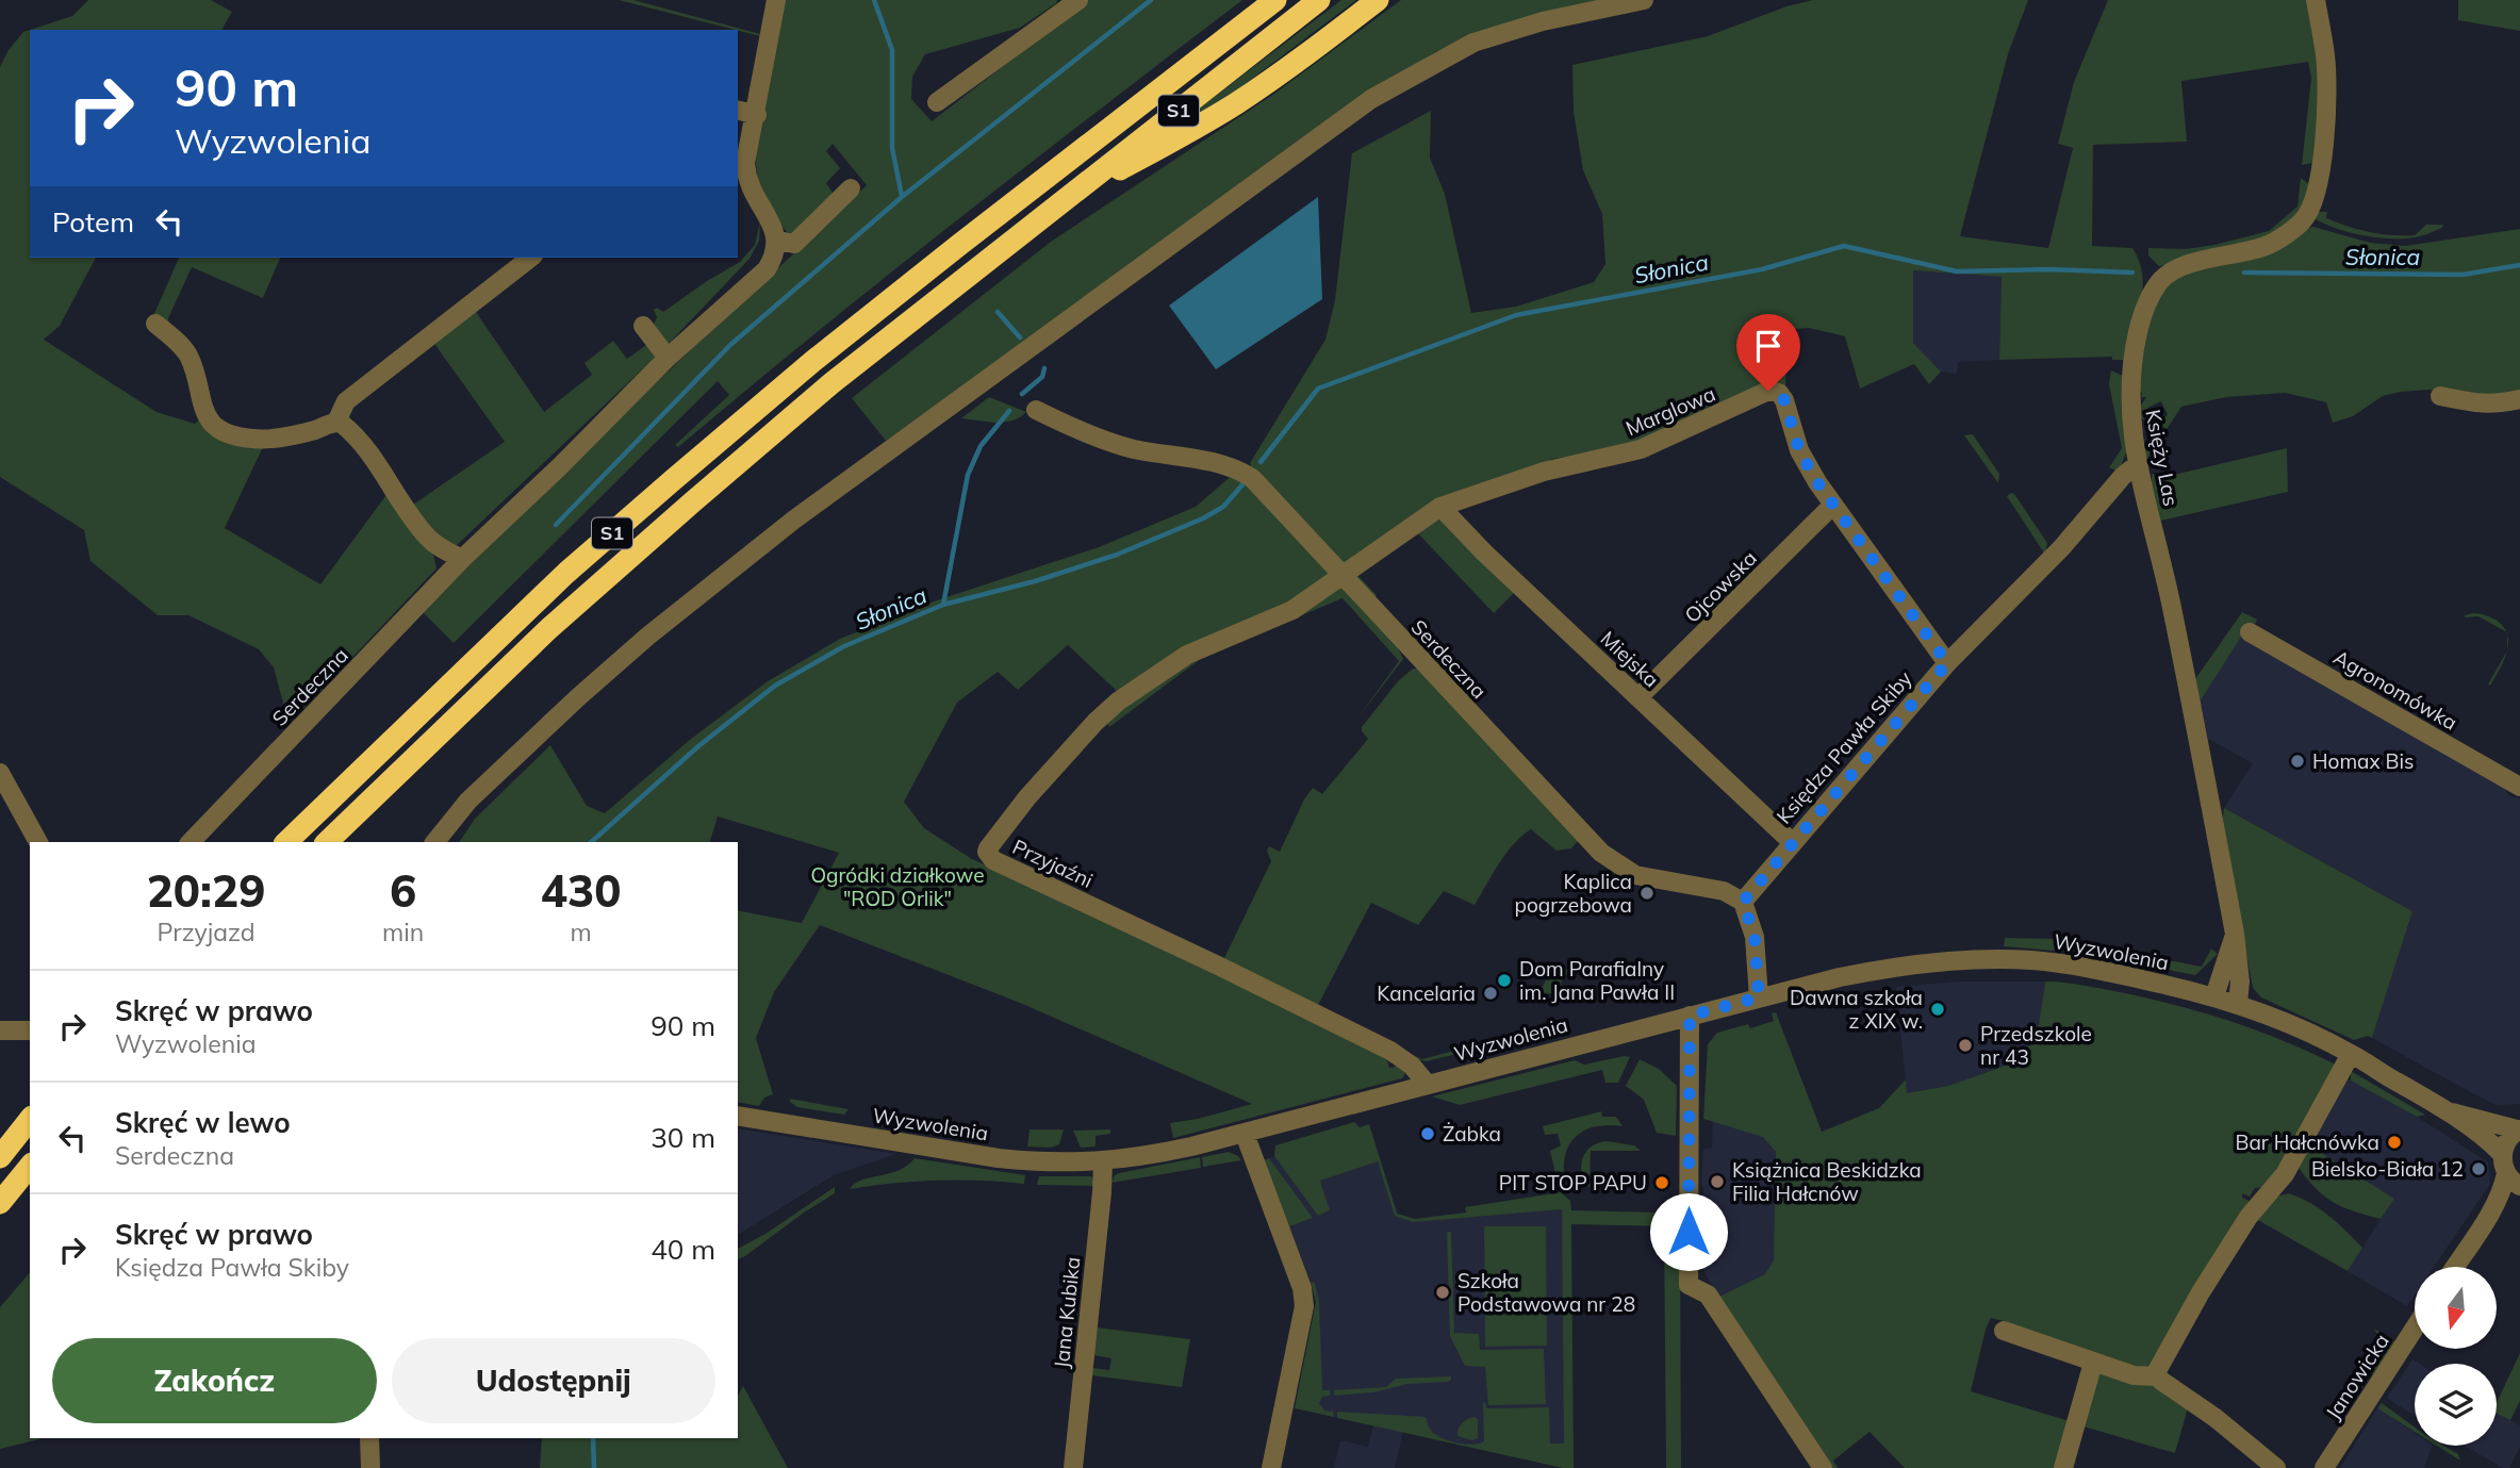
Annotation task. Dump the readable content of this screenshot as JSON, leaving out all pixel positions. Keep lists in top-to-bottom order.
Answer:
{
  "streets": {
    "highway": ["S1"],
    "street": [
      "Marglowa",
      "Księży Las",
      "Ojcowska",
      "Serdeczna",
      "Miejska",
      "Agronomówka",
      "Księdza Pawła Skiby",
      "Przyjaźni",
      "Wyzwolenia",
      "Jana Kubika",
      "Janowicka"
    ]
  },
  "crossings": [
    ["Marglowa", "Ojcowska"],
    ["Marglowa", "Miejska"],
    ["Marglowa", "Księdza Pawła Skiby"],
    ["Księży Las", "Księdza Pawła Skiby"],
    ["Księży Las", "Wyzwolenia"],
    ["Ojcowska", "Miejska"],
    ["Serdeczna", "Księdza Pawła Skiby"],
    ["Serdeczna", "Przyjaźni"],
    ["Miejska", "Księdza Pawła Skiby"],
    ["Przyjaźni", "Wyzwolenia"],
    ["Wyzwolenia", "Jana Kubika"]
  ],
  "water": ["Słonica"],
  "parks": ["Ogródki działkowe \"ROD Orlik\""],
  "places": [
    "Homax Bis",
    "Kaplica pogrzebowa",
    "Dom Parafialny im. Jana Pawła II",
    "Kancelaria",
    "Dawna szkoła z XIX w.",
    "Przedszkole nr 43",
    "Żabka",
    "Bar Hałcnówka",
    "Bielsko-Biała 12",
    "Książnica Beskidzka Filia Hałcnów",
    "PIT STOP PAPU",
    "Szkoła Podstawowa nr 28"
  ],
  "north": "bottom",
  "page": {
    "turn": ["90 m", "Wyzwolenia"],
    "then": "Potem",
    "eta": [
      "20:29",
      "Przyjazd",
      "6",
      "min",
      "430",
      "m"
    ],
    "list": [
      {
        "name": "Skręć w prawo",
        "note": "Wyzwolenia",
        "value": "90 m"
      },
      {
        "name": "Skręć w lewo",
        "note": "Serdeczna",
        "value": "30 m"
      },
      {
        "name": "Skręć w prawo",
        "note": "Księdza Pawła Skiby",
        "value": "40 m"
      }
    ],
    "buttons": ["Zakończ", "Udostępnij"]
  }
}
